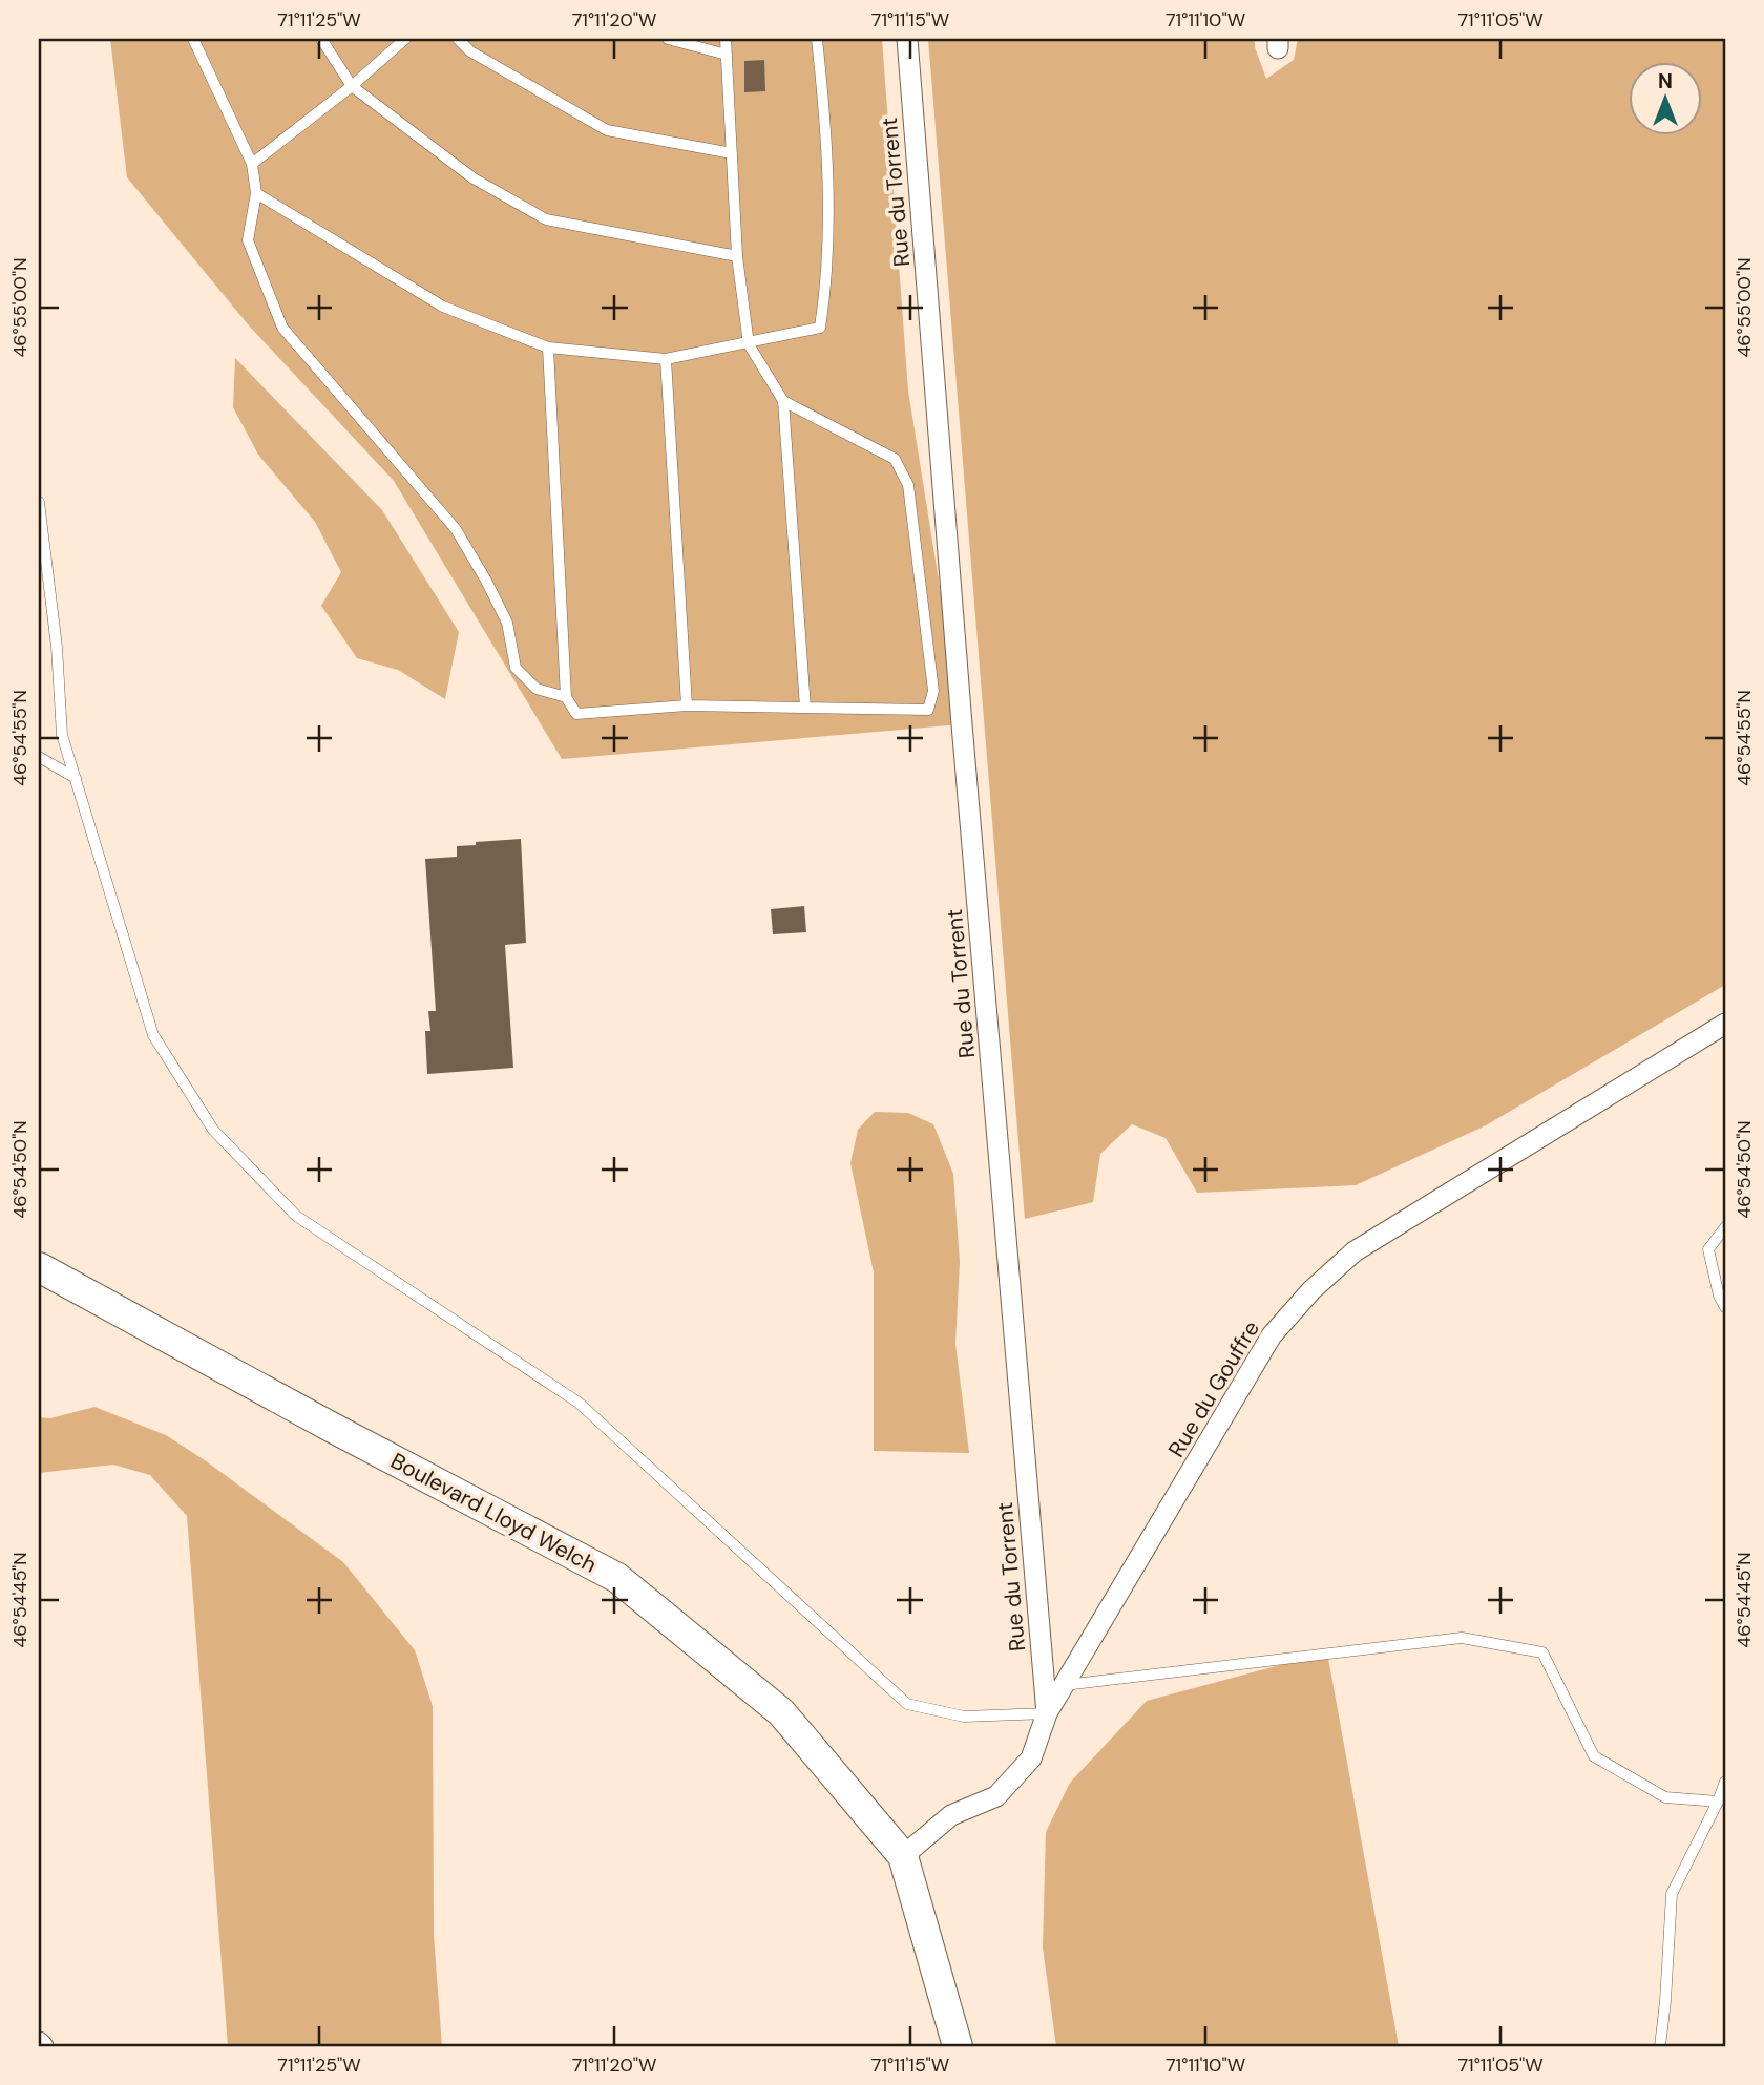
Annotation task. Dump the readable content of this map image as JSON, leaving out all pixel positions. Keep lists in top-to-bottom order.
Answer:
{
  "streets": {
    "main road": ["Boulevard Lloyd Welch"],
    "street": ["Rue du Torrent", "Rue du Gouffre"]
  },
  "crossings": [
    ["Rue du Torrent", "Rue du Gouffre"],
    ["Rue du Torrent", "Boulevard Lloyd Welch"]
  ],
  "north": "top",
  "coordinates": [
    "71°11'25\"W",
    "71°11'20\"W",
    "71°11'15\"W",
    "71°11'10\"W",
    "71°11'05\"W",
    "46°55'00\"N",
    "46°54'55\"N",
    "46°54'50\"N",
    "46°54'45\"N"
  ]
}
